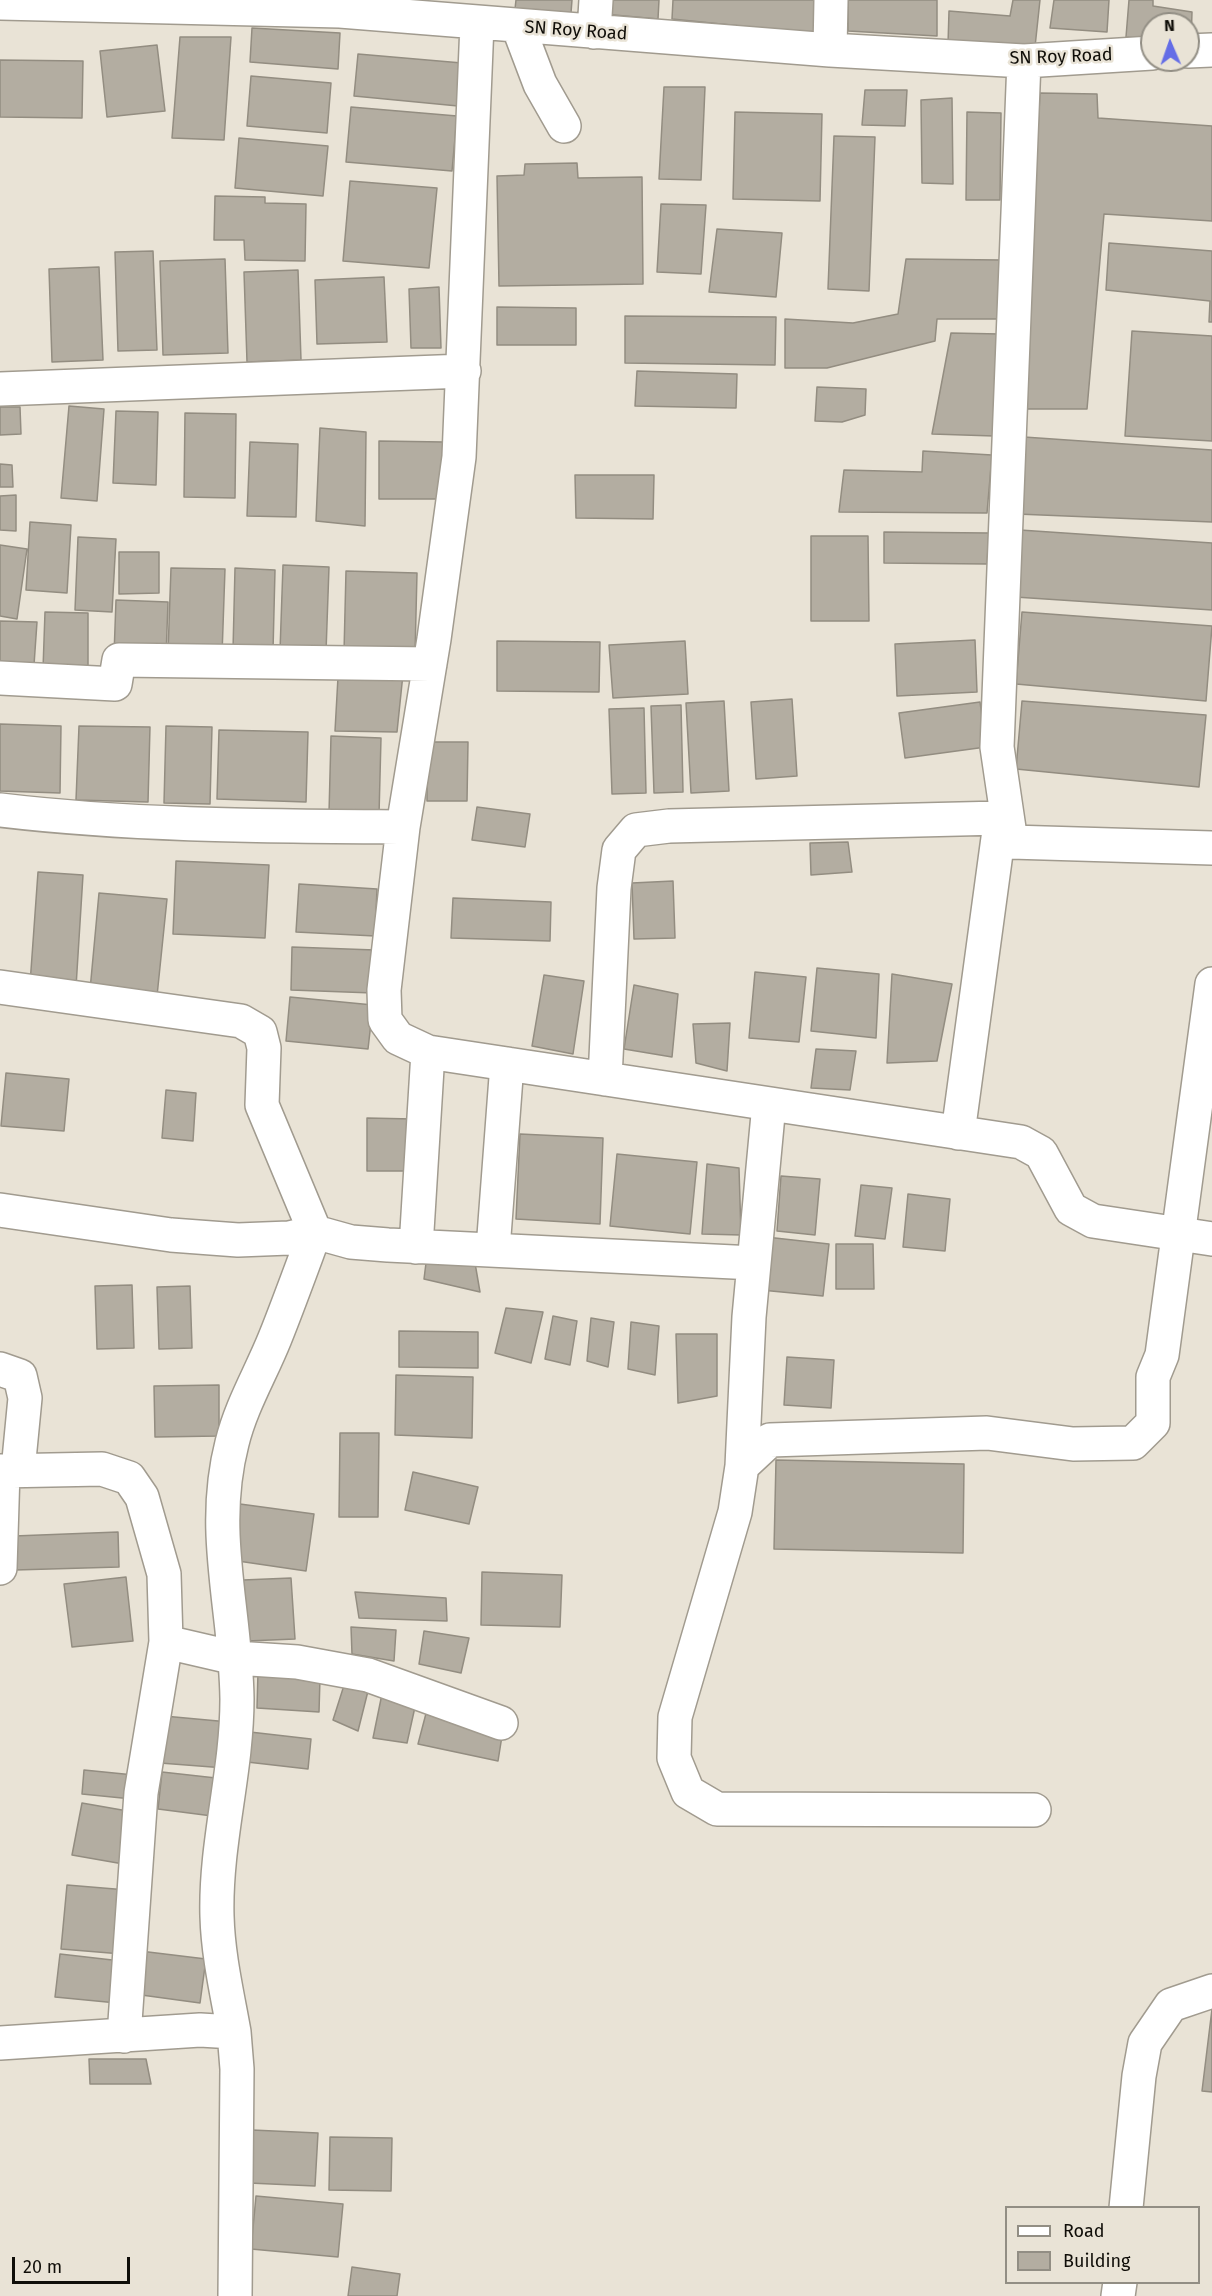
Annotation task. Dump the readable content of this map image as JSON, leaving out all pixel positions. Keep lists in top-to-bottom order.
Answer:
{
  "streets": {
    "street": ["SN Roy Road"]
  },
  "legend": ["Road", "Building"],
  "scale_bar": "20 m",
  "north": "top"
}
